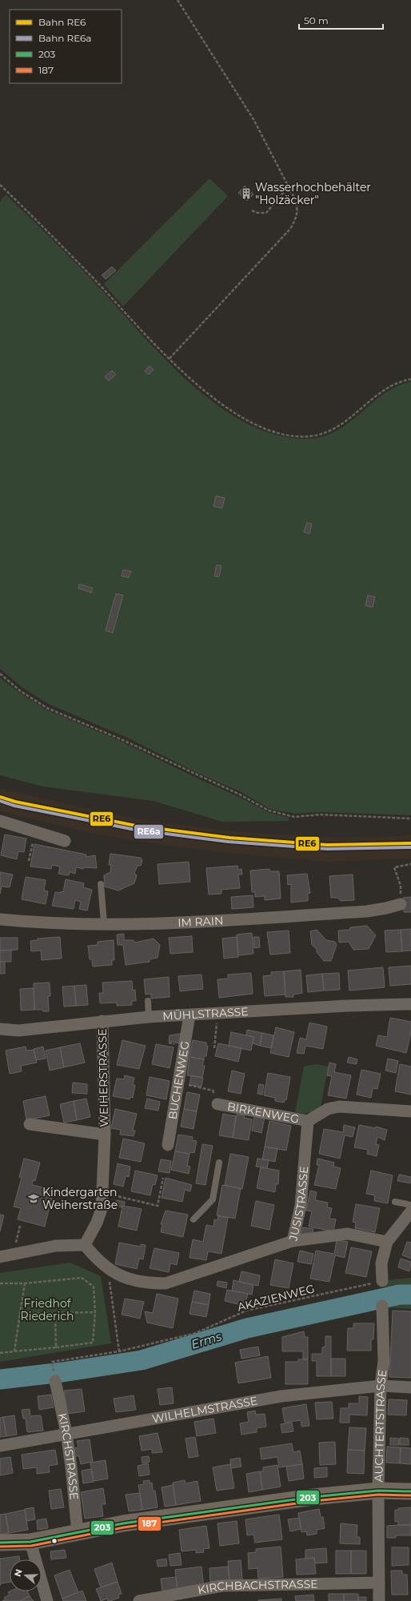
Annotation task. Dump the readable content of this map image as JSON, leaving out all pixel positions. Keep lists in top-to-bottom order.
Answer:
{
  "streets": {
    "street": [
      "IM RAIN",
      "MÜHLSTRASSE",
      "WEIHERSTRASSE",
      "BUCHENWEG",
      "BIRKENWEG",
      "JUSISTRASSE",
      "WILHELMSTRASSE",
      "AUCHTERTSTRASSE",
      "KIRCHSTRASSE",
      "KIRCHBACHSTRASSE"
    ],
    "path": ["AKAZIENWEG"]
  },
  "crossings": [
    ["MÜHLSTRASSE", "WEIHERSTRASSE"],
    ["MÜHLSTRASSE", "BUCHENWEG"],
    ["WEIHERSTRASSE", "JUSISTRASSE"],
    ["BIRKENWEG", "JUSISTRASSE"],
    ["WILHELMSTRASSE", "AUCHTERTSTRASSE"],
    ["WILHELMSTRASSE", "KIRCHSTRASSE"],
    ["AUCHTERTSTRASSE", "KIRCHBACHSTRASSE"]
  ],
  "water": ["Erms"],
  "parks": ["Friedhof Riederich"],
  "places": {
    "building": ["Wasserhochbehälter \"Holzäcker\""],
    "school or university": ["Kindergarten Weiherstraße"]
  },
  "lines": [
    "rail line RE6",
    "rail line RE6a",
    "transit line 203",
    "transit line 187"
  ],
  "legend": [
    "Bahn RE6",
    "Bahn RE6a",
    "203",
    "187"
  ],
  "scale_bar": "50 m",
  "north": "left"
}
